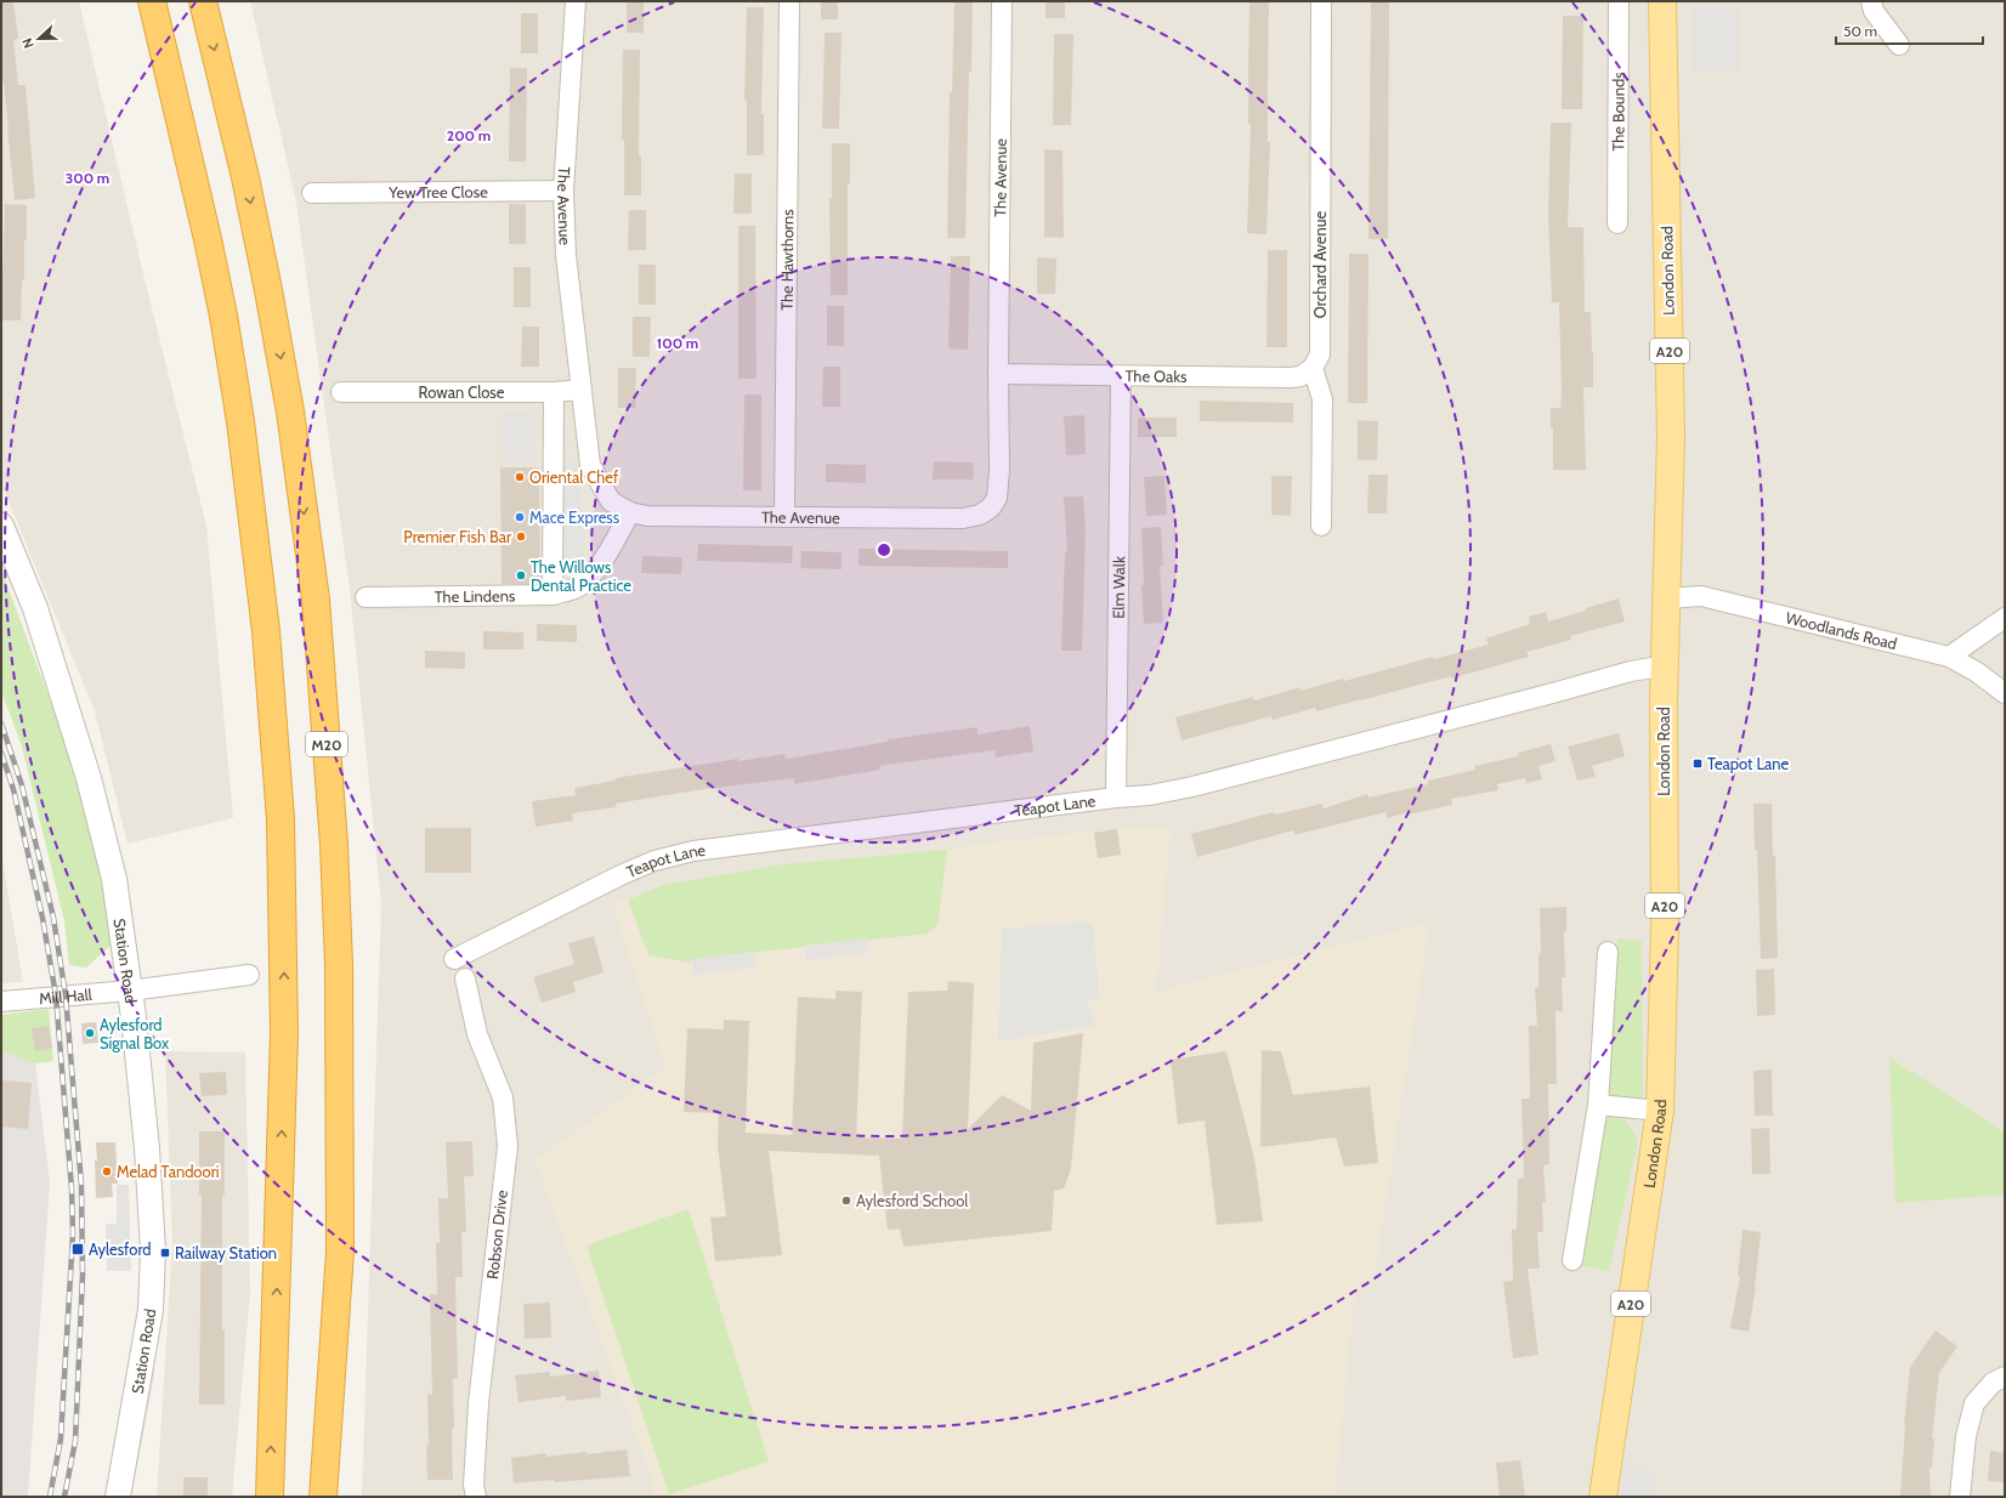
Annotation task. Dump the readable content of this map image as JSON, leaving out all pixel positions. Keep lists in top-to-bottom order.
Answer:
{
  "streets": {
    "highway": ["M20"],
    "main road": ["London Road", "A20"],
    "street": [
      "The Bounds",
      "The Avenue",
      "Yew Tree Close",
      "The Hawthorns",
      "Orchard Avenue",
      "The Oaks",
      "Rowan Close",
      "Elm Walk",
      "The Lindens",
      "Woodlands Road",
      "Teapot Lane",
      "Station Road",
      "Mill Hall",
      "Robson Drive"
    ]
  },
  "crossings": [
    ["The Avenue", "Yew Tree Close"],
    ["The Avenue", "The Hawthorns"],
    ["The Avenue", "The Oaks"],
    ["The Avenue", "Rowan Close"],
    ["The Avenue", "The Lindens"],
    ["Orchard Avenue", "The Oaks"],
    ["London Road", "Woodlands Road"],
    ["London Road", "Teapot Lane"],
    ["The Oaks", "Elm Walk"],
    ["Elm Walk", "Teapot Lane"],
    ["Station Road", "Mill Hall"]
  ],
  "places": {
    "other": [
      "Oriental Chef",
      "Mace Express",
      "Premier Fish Bar",
      "The Willows Dental Practice",
      "Aylesford Signal Box",
      "Melad Tandoori",
      "Aylesford School"
    ],
    "transit": ["Teapot Lane", "Aylesford", "Railway Station"]
  },
  "scale_bar": "50 m",
  "north": "left",
  "rings": ["200 m", "300 m", "100 m"]
}
